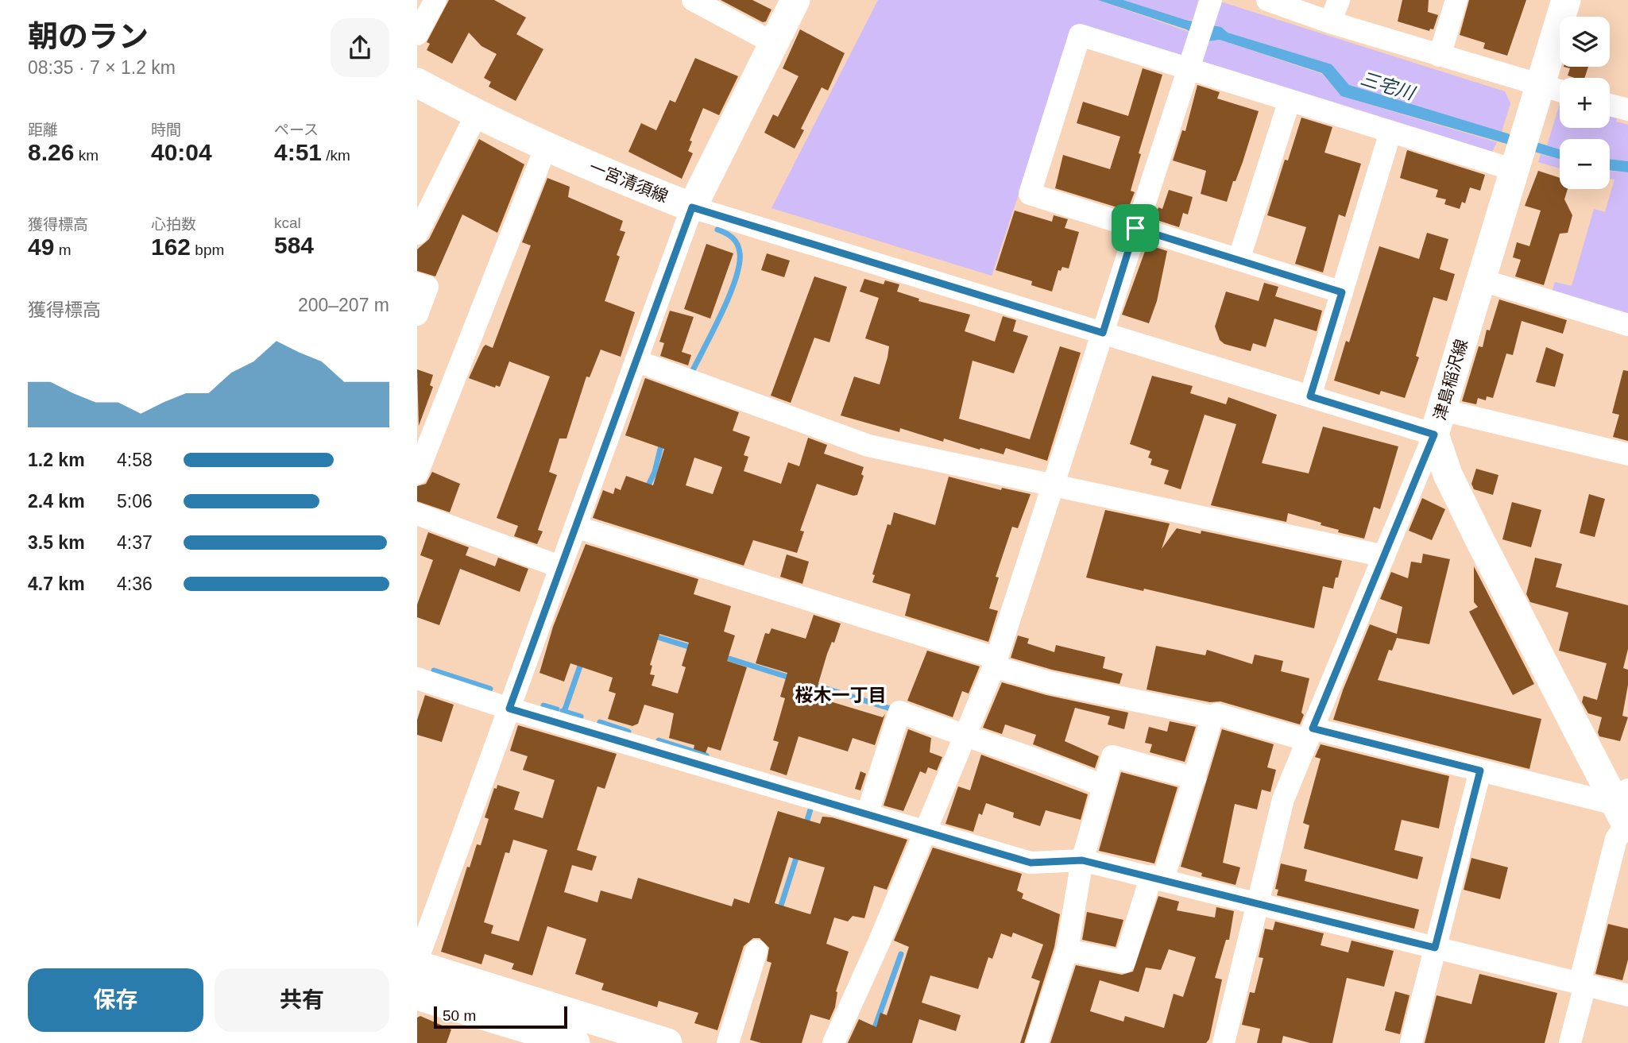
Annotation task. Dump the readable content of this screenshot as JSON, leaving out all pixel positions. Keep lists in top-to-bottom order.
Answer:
{
  "streets": {
    "main road": ["一宮清須線", "津島稲沢線"]
  },
  "districts": ["桜木一丁目"],
  "water": ["三宅川"],
  "scale_bar": "50 m",
  "page": {
    "heading": ["朝のラン", "08:35 · 7 × 1.2 km"],
    "map_buttons": ["+", "−"],
    "stats": [
      ["距離", "8.26 km"],
      ["時間", "40:04"],
      ["ペース", "4:51 /km"],
      ["獲得標高", "49 m"],
      ["心拍数", "162 bpm"],
      ["kcal", "584"]
    ],
    "chart": ["獲得標高", "200–207 m"],
    "list": [
      {
        "name": "1.2 km",
        "note": "4:58"
      },
      {
        "name": "2.4 km",
        "note": "5:06"
      },
      {
        "name": "3.5 km",
        "note": "4:37"
      },
      {
        "name": "4.7 km",
        "note": "4:36"
      }
    ],
    "buttons": ["保存", "共有"],
    "scale": "50 m"
  }
}
